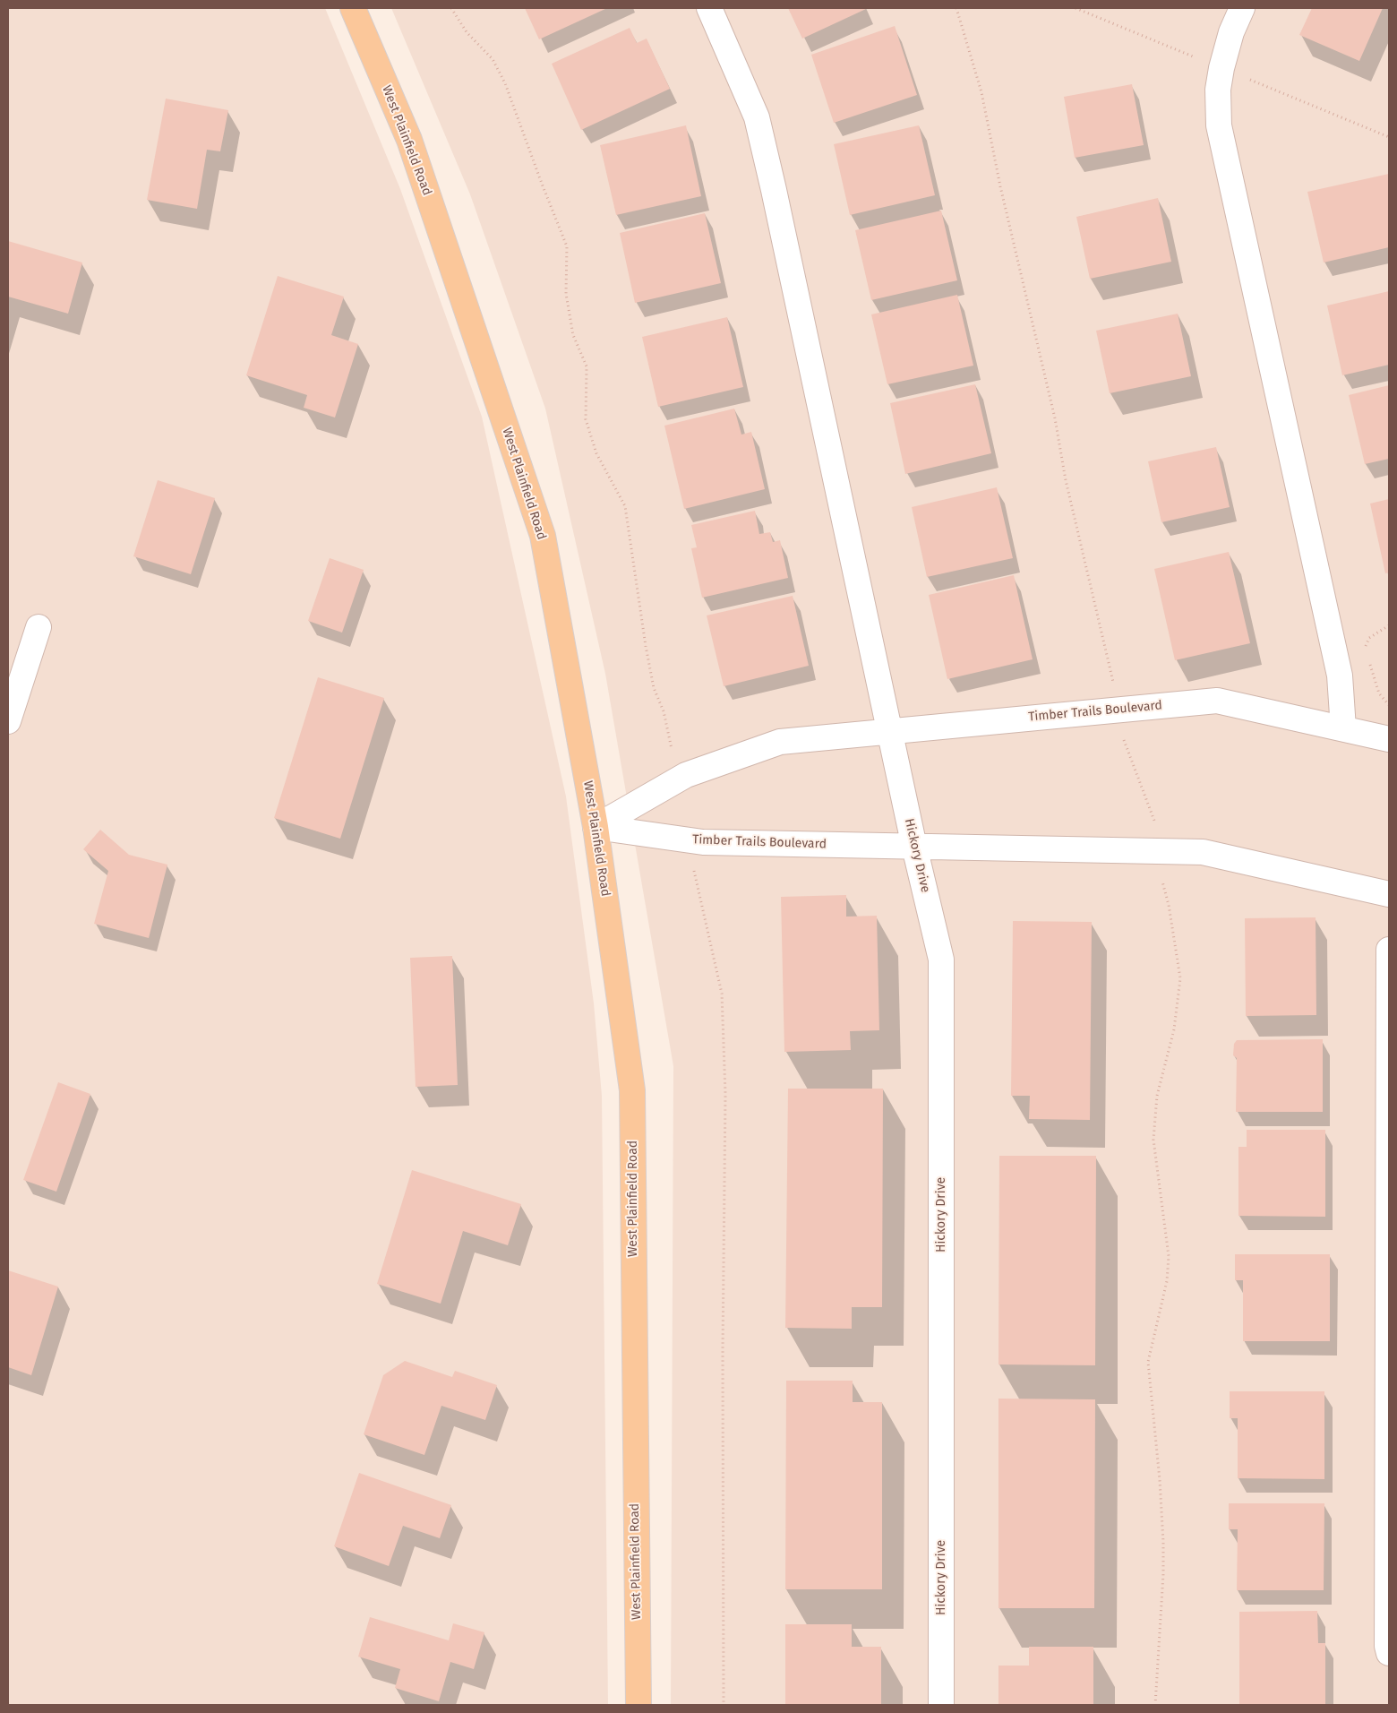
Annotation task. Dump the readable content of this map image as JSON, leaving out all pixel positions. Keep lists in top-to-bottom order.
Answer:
{
  "streets": {
    "main road": ["West Plainfield Road"],
    "street": ["Timber Trails Boulevard", "Hickory Drive"]
  },
  "crossings": [
    ["West Plainfield Road", "Timber Trails Boulevard"],
    ["Timber Trails Boulevard", "Hickory Drive"]
  ]
}
